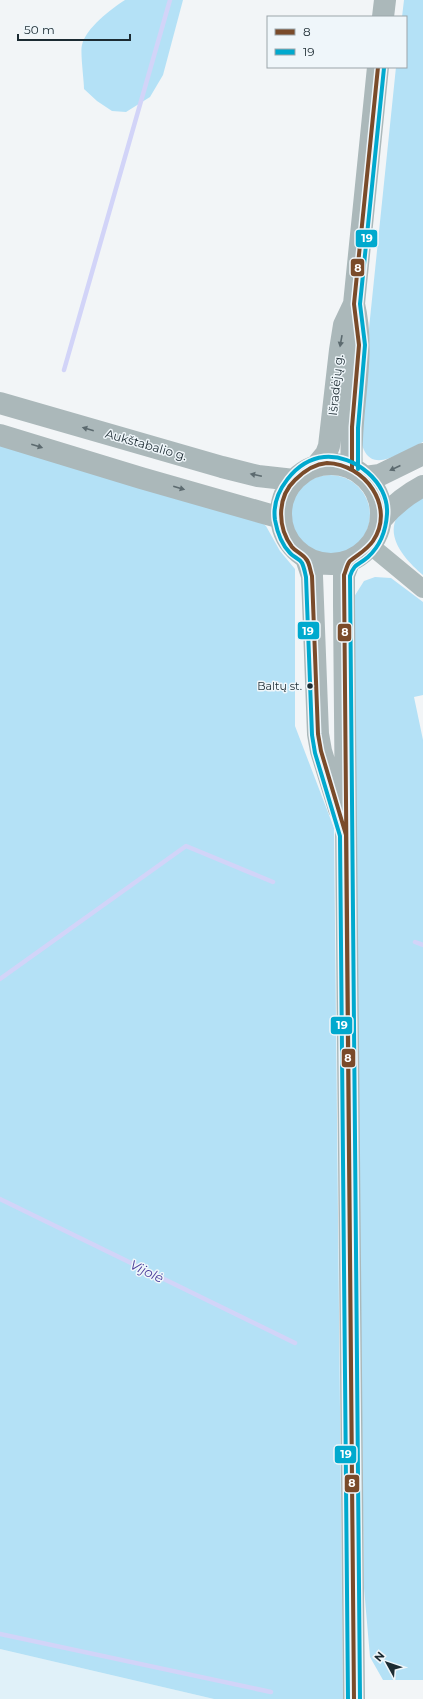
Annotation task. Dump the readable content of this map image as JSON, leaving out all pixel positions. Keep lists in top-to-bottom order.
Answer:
{
  "streets": {
    "main road": ["Išradėjų g.", "Aukštabalio g."]
  },
  "crossings": [
    ["Išradėjų g.", "Aukštabalio g."]
  ],
  "water": ["Vijolė"],
  "places": ["Baltų st."],
  "lines": ["transit line 8", "transit line 19"],
  "legend": ["8", "19"],
  "scale_bar": "50 m",
  "north": "top left"
}
